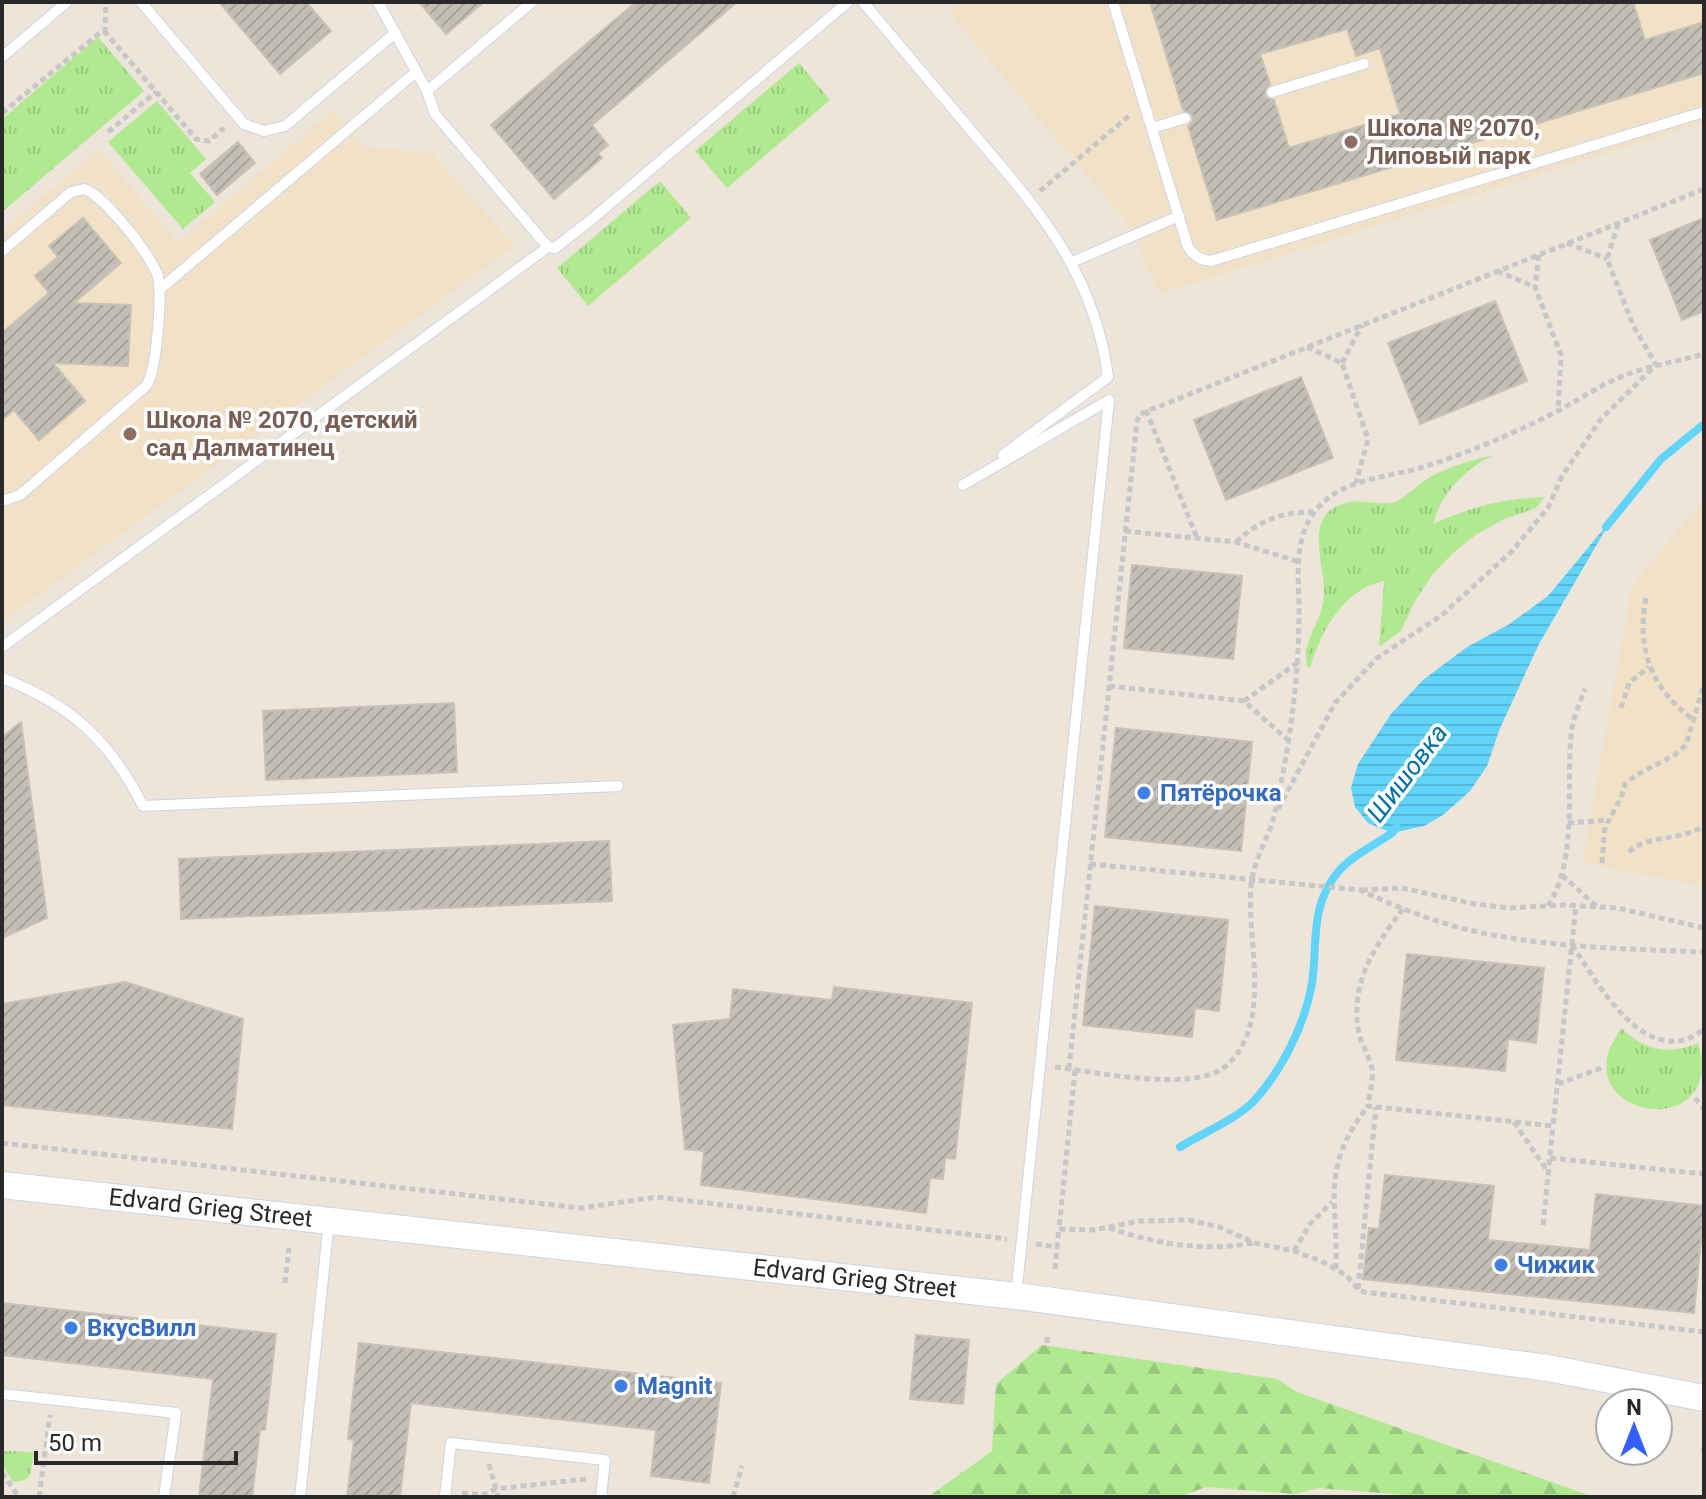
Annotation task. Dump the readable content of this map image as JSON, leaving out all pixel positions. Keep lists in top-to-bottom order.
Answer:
{
  "streets": {
    "street": ["Edvard Grieg Street"]
  },
  "water": ["Шишовка"],
  "places": [
    "Школа № 2070, Липовый парк",
    "Школа № 2070, детский сад Далматинец",
    "Пятёрочка",
    "Чижик",
    "ВкусВилл",
    "Magnit"
  ],
  "scale_bar": "50 m",
  "north": "top"
}
